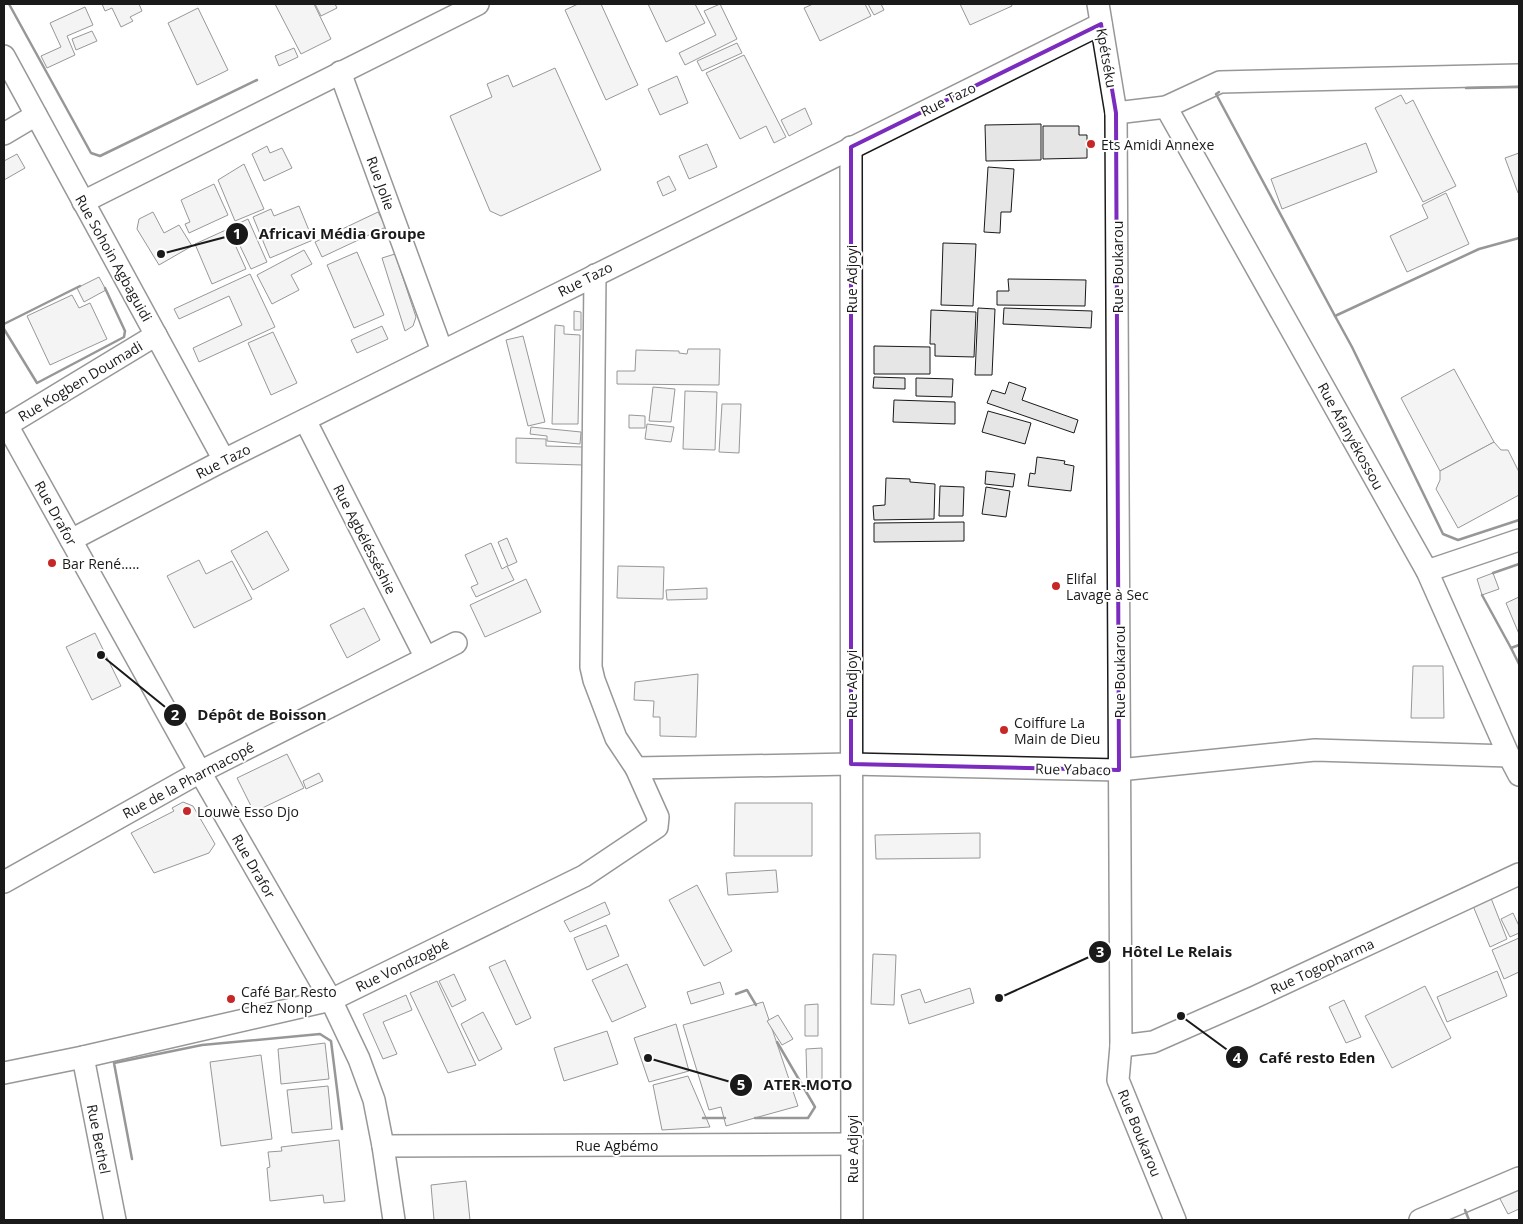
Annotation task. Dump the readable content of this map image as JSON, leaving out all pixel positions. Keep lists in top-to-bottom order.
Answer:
{
  "streets": {
    "street": [
      "Kpétséku",
      "Rue Tazo",
      "Rue Jolie",
      "Rue Sohoin Agbaguidi",
      "Rue Boukarou",
      "Rue Adjoyi",
      "Rue Kogben Doumadi",
      "Rue Afanyékossou",
      "Rue Drafor",
      "Rue Agbélésséshie",
      "Rue Yabaco",
      "Rue de la Pharmacopé",
      "Rue Vondzogbé",
      "Rue Togopharma",
      "Rue Bethel",
      "Rue Agbémo"
    ]
  },
  "crossings": [
    ["Kpétséku", "Rue Tazo"],
    ["Kpétséku", "Rue Boukarou"],
    ["Rue Tazo", "Rue Jolie"],
    ["Rue Tazo", "Rue Sohoin Agbaguidi"],
    ["Rue Tazo", "Rue Adjoyi"],
    ["Rue Tazo", "Rue Drafor"],
    ["Rue Tazo", "Rue Agbélésséshie"],
    ["Rue Sohoin Agbaguidi", "Rue Kogben Doumadi"],
    ["Rue Boukarou", "Rue Yabaco"],
    ["Rue Boukarou", "Rue Togopharma"],
    ["Rue Adjoyi", "Rue Yabaco"],
    ["Rue Adjoyi", "Rue Agbémo"],
    ["Rue Kogben Doumadi", "Rue Drafor"],
    ["Rue Afanyékossou", "Rue Yabaco"],
    ["Rue Drafor", "Rue de la Pharmacopé"],
    ["Rue Drafor", "Rue Vondzogbé"],
    ["Rue Drafor", "Rue Agbémo"],
    ["Rue Agbélésséshie", "Rue de la Pharmacopé"],
    ["Rue Yabaco", "Rue Vondzogbé"],
    ["Rue Vondzogbé", "Rue Bethel"]
  ],
  "places": [
    "Ets Amidi Annexe",
    "Africavi Média Groupe",
    "Bar René.....",
    "Elifal Lavage à Sec",
    "Dépôt de Boisson",
    "Coiffure La Main de Dieu",
    "Louwè Esso Djo",
    "Hôtel Le Relais",
    "Café Bar Resto Chez Nonp",
    "Café resto Eden",
    "ATER-MOTO"
  ]
}
